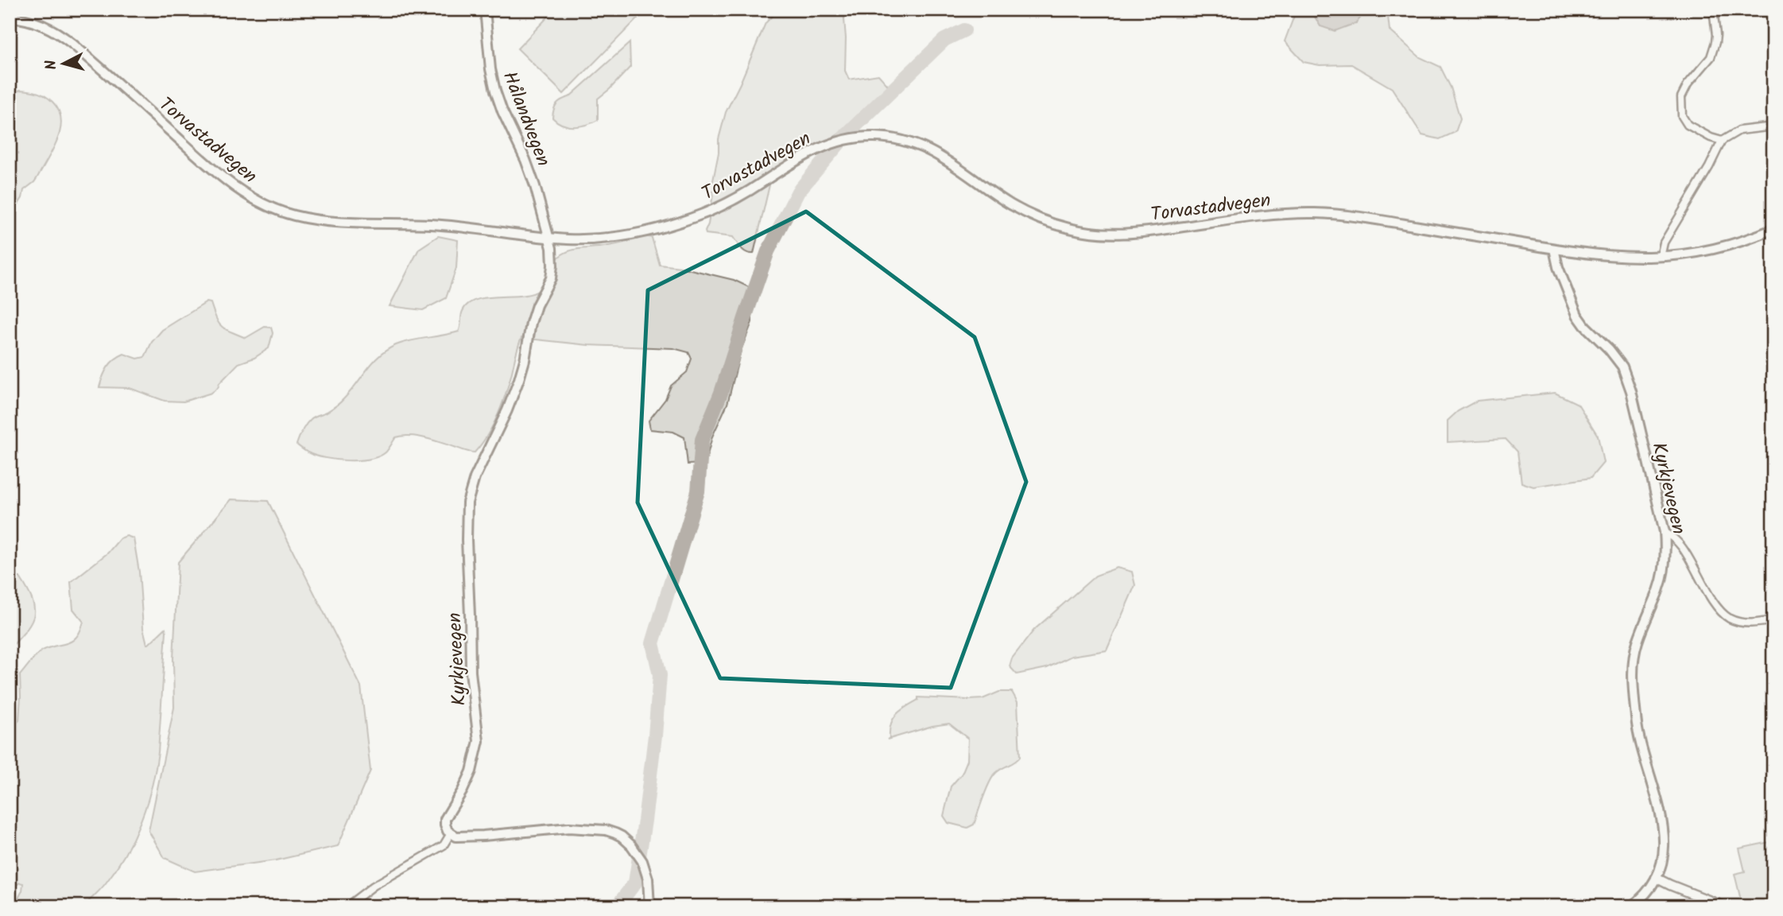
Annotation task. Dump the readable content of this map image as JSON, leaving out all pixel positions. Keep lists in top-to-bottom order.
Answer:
{
  "streets": {
    "main road": ["Hålandvegen", "Torvastadvegen", "Kyrkjevegen"]
  },
  "crossings": [
    ["Hålandvegen", "Torvastadvegen"],
    ["Hålandvegen", "Kyrkjevegen"],
    ["Torvastadvegen", "Kyrkjevegen"]
  ],
  "north": "left"
}
